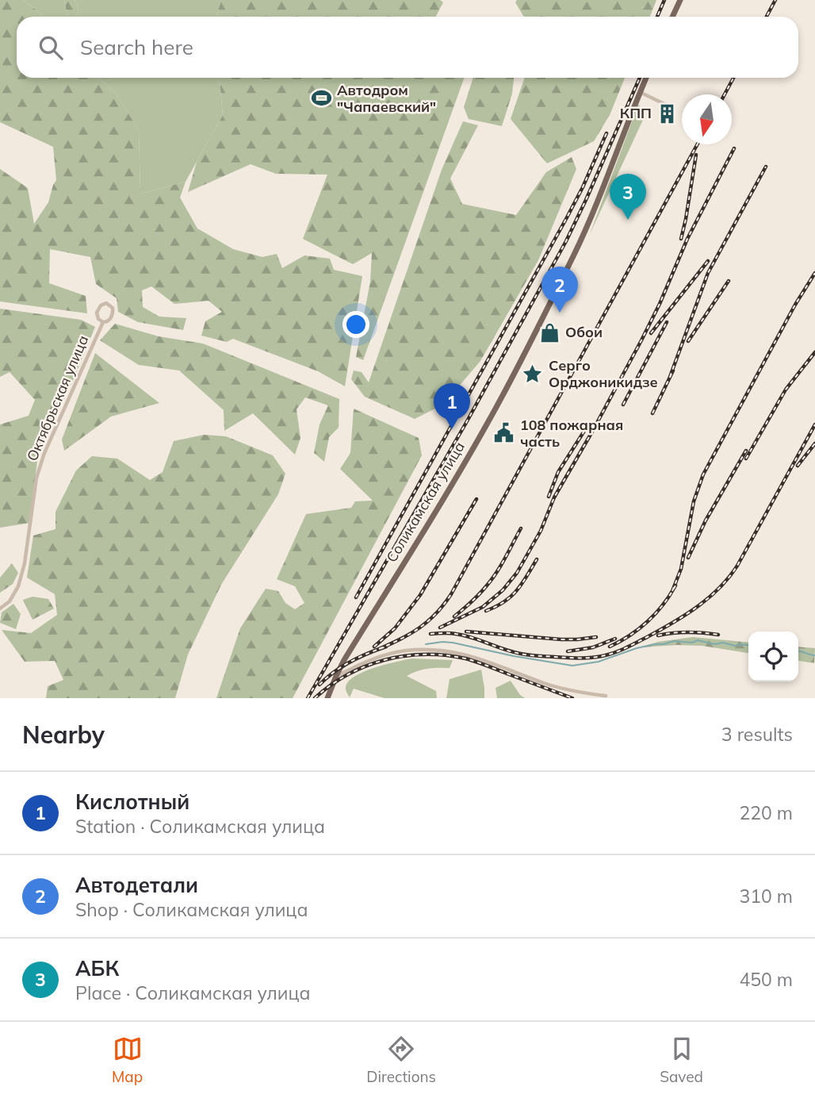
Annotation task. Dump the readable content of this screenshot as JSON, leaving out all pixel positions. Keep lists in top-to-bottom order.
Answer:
{
  "streets": {
    "main road": ["Соликамская улица"],
    "street": ["Октябрьская улица"]
  },
  "places": {
    "sports": ["Автодром \"Чапаевский\""],
    "building": ["КПП"],
    "shop": ["Обои"],
    "place": ["Серго Орджоникидзе"],
    "public building": ["108 пожарная часть"]
  },
  "north": "bottom",
  "page": {
    "search": "Search here",
    "pins": ["3", "2", "1"],
    "heading": ["Nearby", "3 results"],
    "list": [
      {
        "mark": "1",
        "name": "Кислотный",
        "note": "Station · Соликамская улица",
        "value": "220 m"
      },
      {
        "mark": "2",
        "name": "Автодетали",
        "note": "Shop · Соликамская улица",
        "value": "310 m"
      },
      {
        "mark": "3",
        "name": "АБК",
        "note": "Place · Соликамская улица",
        "value": "450 m"
      }
    ],
    "nav": ["Map", "Directions", "Saved"]
  }
}
